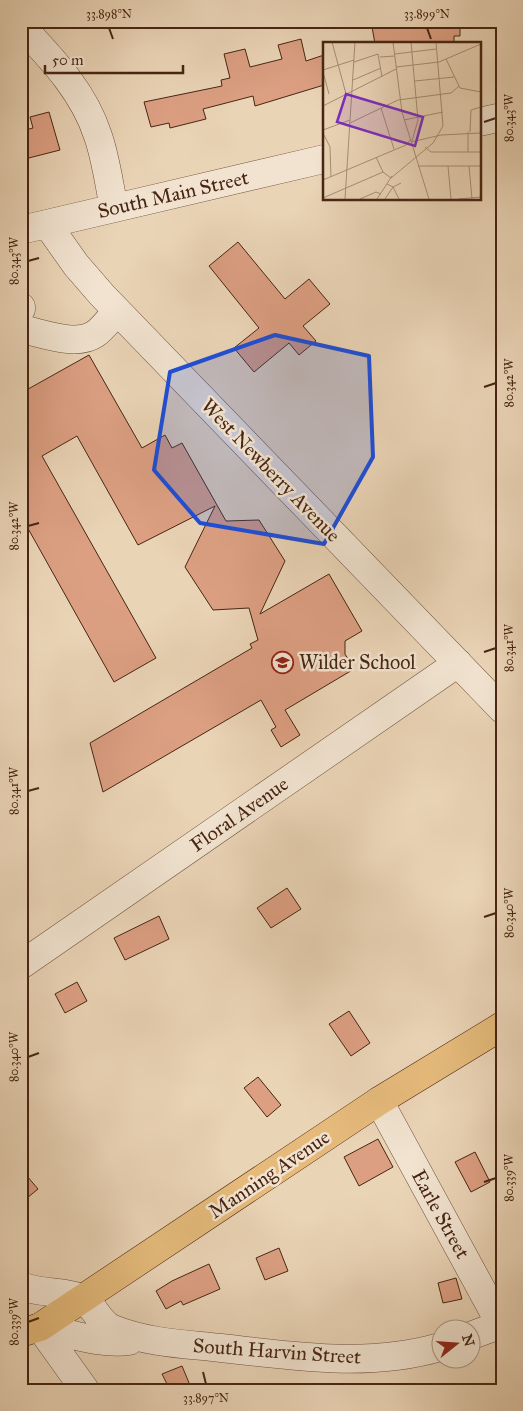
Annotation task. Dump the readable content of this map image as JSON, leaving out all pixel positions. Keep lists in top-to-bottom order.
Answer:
{
  "streets": {
    "main road": ["Manning Avenue"],
    "street": [
      "South Main Street",
      "West Newberry Avenue",
      "Floral Avenue",
      "Earle Street",
      "South Harvin Street"
    ]
  },
  "crossings": [
    ["South Main Street", "West Newberry Avenue"],
    ["West Newberry Avenue", "Floral Avenue"],
    ["Manning Avenue", "Earle Street"],
    ["Manning Avenue", "South Harvin Street"]
  ],
  "places": {
    "school or university": ["Wilder School"]
  },
  "scale_bar": "50 m",
  "north": "right",
  "coordinates": [
    "33.898°N",
    "33.899°N",
    "80.343°W",
    "80.342°W",
    "80.341°W",
    "80.340°W",
    "80.339°W",
    "33.897°N"
  ]
}
